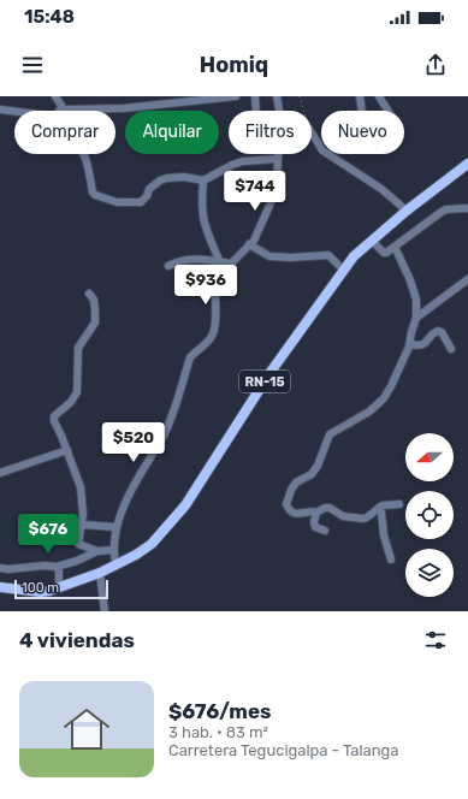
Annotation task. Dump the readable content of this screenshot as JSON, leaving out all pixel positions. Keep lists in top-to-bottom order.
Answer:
{
  "streets": {
    "main road": ["RN-15"]
  },
  "scale_bar": "100 m",
  "north": "left",
  "page": {
    "status": "15:48",
    "header": "Homiq",
    "chip": [
      "Comprar",
      "Alquilar",
      "Filtros",
      "Nuevo"
    ],
    "price": [
      "$744",
      "$936",
      "$520",
      "$676"
    ],
    "scale": "100 m",
    "heading": "4 viviendas",
    "list": [
      {
        "name": "$676/mes",
        "note": "3 hab. · 83 m² · Carretera Tegucigalpa - Talanga"
      }
    ]
  }
}
